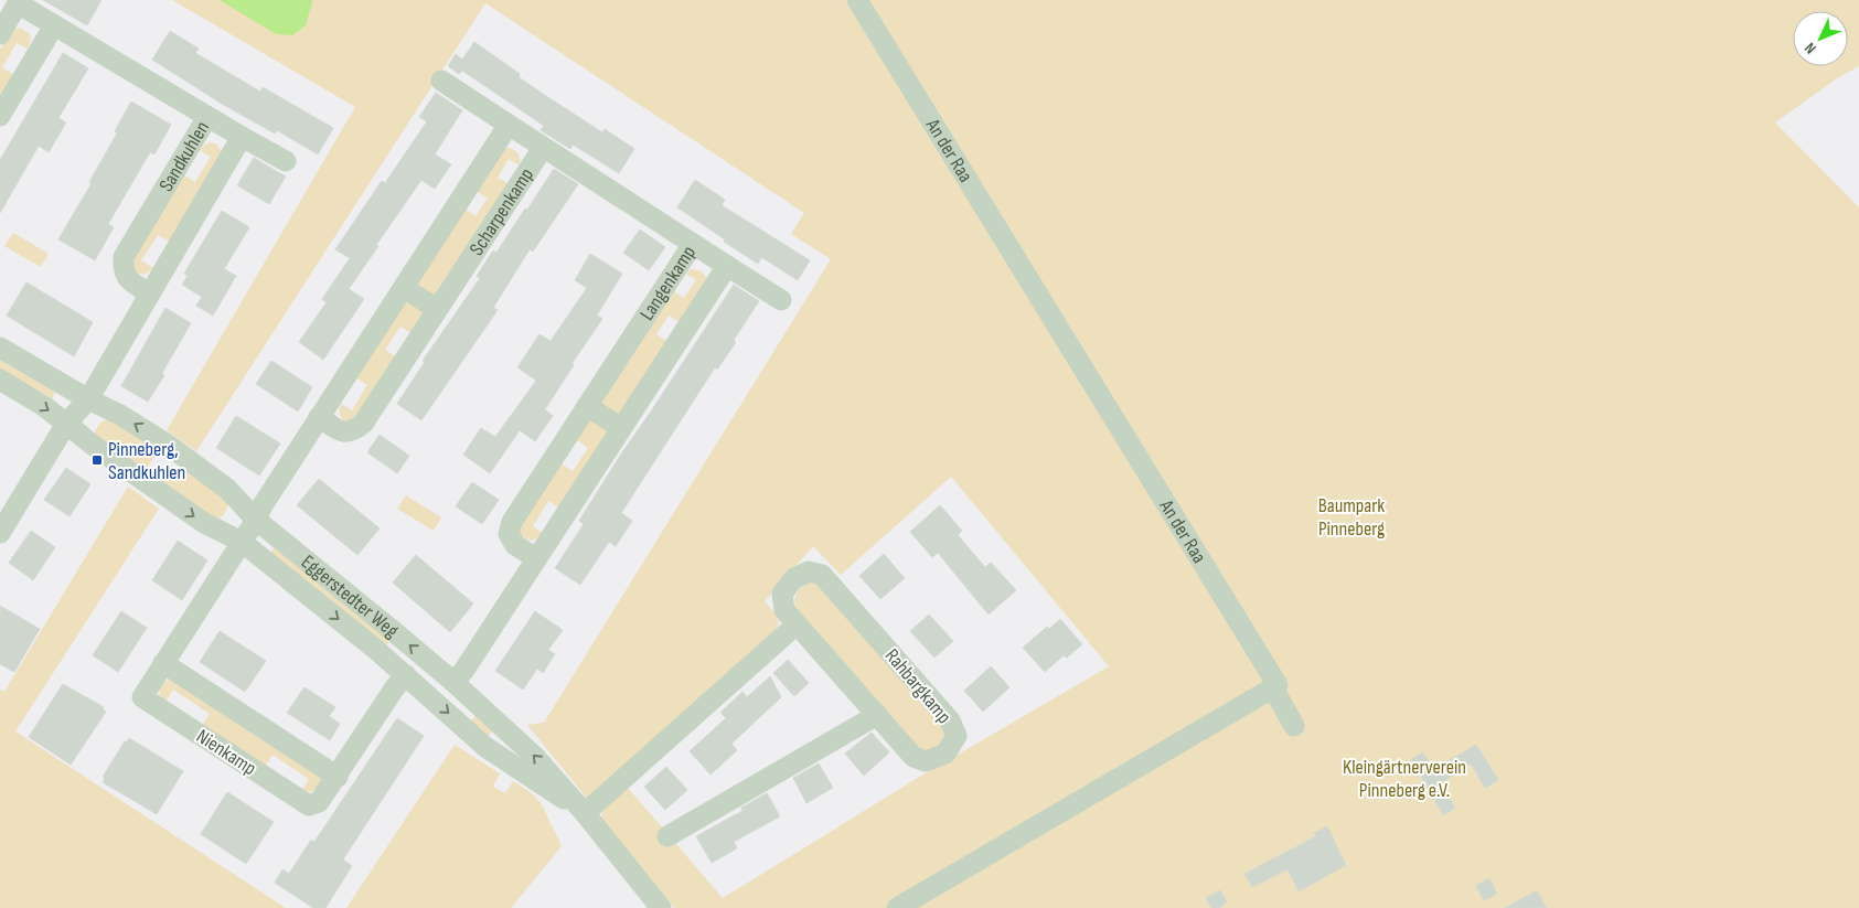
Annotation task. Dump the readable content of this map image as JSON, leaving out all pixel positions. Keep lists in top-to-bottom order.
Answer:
{
  "streets": {
    "street": [
      "An der Raa",
      "Sandkuhlen",
      "Scharpenkamp",
      "Langenkamp",
      "Eggerstedter Weg",
      "Rahbargkamp",
      "Nienkamp"
    ]
  },
  "crossings": [
    ["Sandkuhlen", "Eggerstedter Weg"],
    ["Scharpenkamp", "Eggerstedter Weg"],
    ["Langenkamp", "Eggerstedter Weg"],
    ["Eggerstedter Weg", "Nienkamp"]
  ],
  "parks": ["Baumpark Pinneberg", "Kleingärtnerverein Pinneberg e.V."],
  "places": {
    "transit": ["Pinneberg, Sandkuhlen"]
  },
  "north": "bottom left"
}
